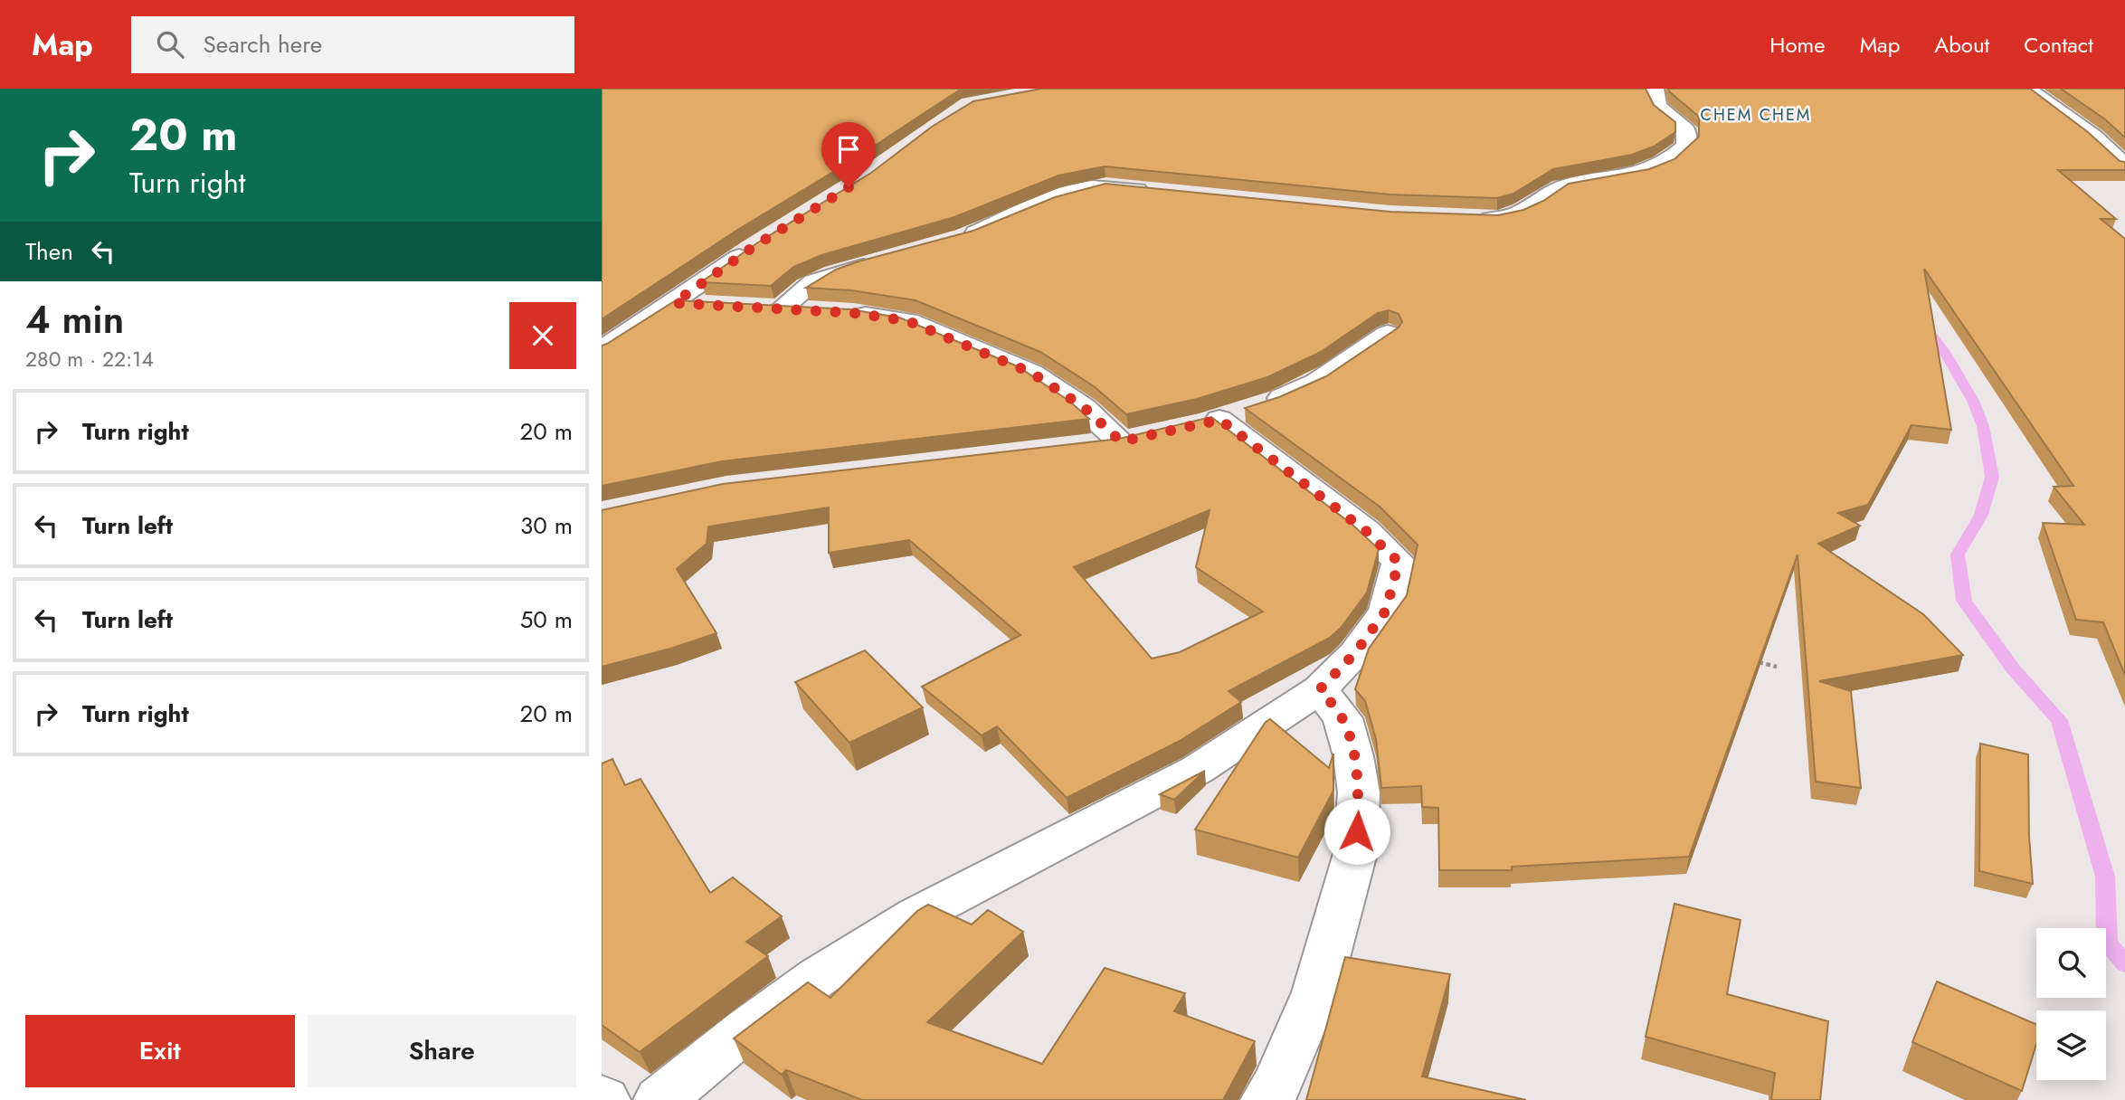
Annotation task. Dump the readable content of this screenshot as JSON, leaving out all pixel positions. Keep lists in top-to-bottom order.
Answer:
{
  "districts": ["CHEM CHEM"],
  "page": {
    "header": "Map",
    "search": "Search here",
    "nav": [
      "Home",
      "Map",
      "About",
      "Contact"
    ],
    "turn": ["20 m", "Turn right"],
    "then": "Then",
    "heading": ["4 min", "280 m · 22:14"],
    "list": [
      {
        "name": "Turn right",
        "value": "20 m"
      },
      {
        "name": "Turn left",
        "value": "30 m"
      },
      {
        "name": "Turn left",
        "value": "50 m"
      },
      {
        "name": "Turn right",
        "value": "20 m"
      }
    ],
    "buttons": ["Exit", "Share"]
  }
}
